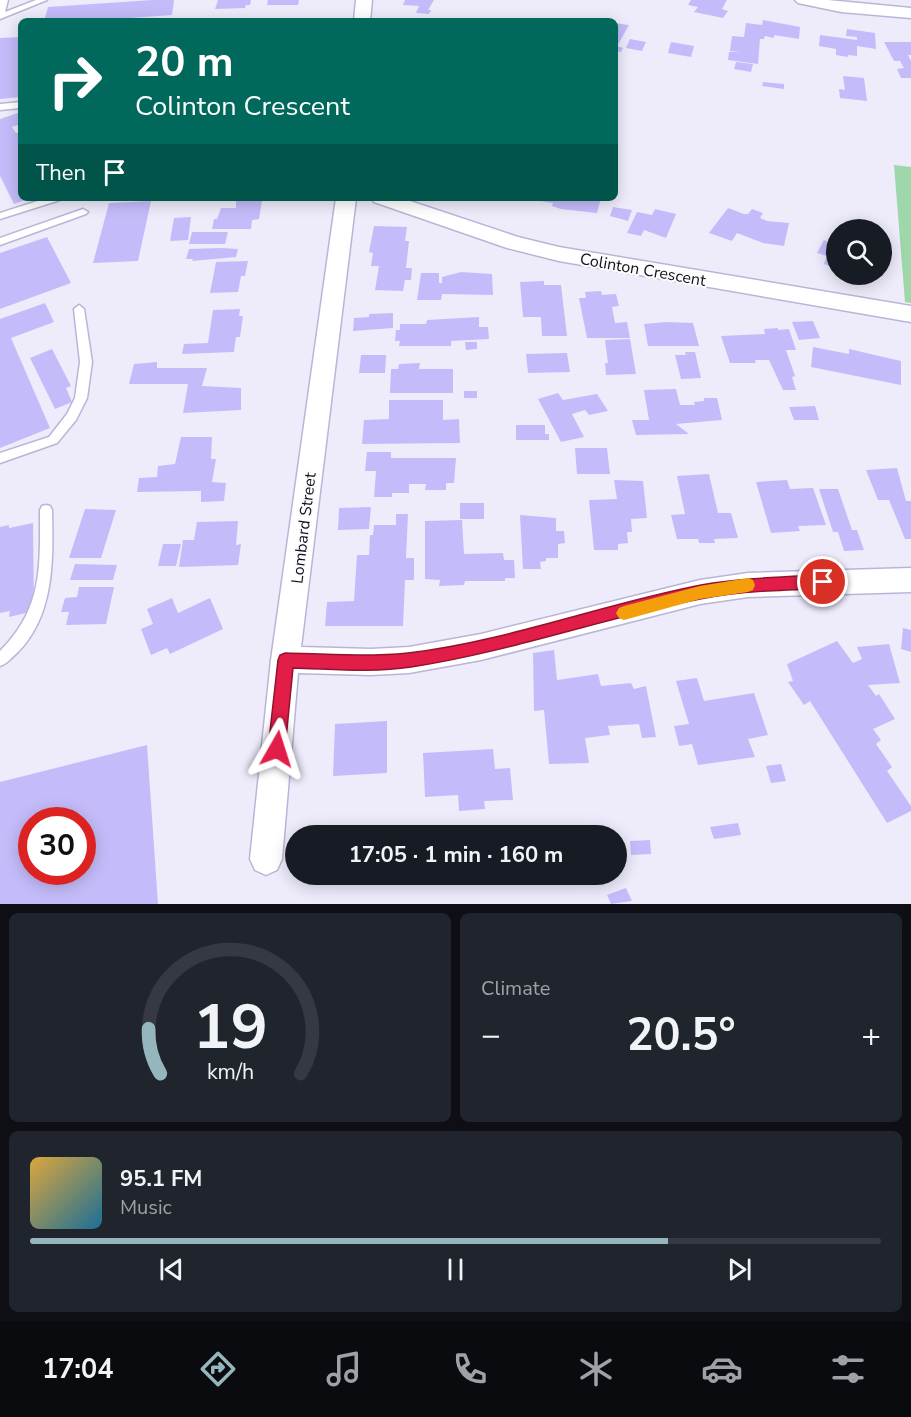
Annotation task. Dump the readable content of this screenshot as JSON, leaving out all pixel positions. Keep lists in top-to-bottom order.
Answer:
{
  "streets": {
    "street": ["Colinton Crescent", "Lombard Street"]
  },
  "page": {
    "turn": ["20 m", "Colinton Crescent"],
    "then": "Then",
    "limit": "30",
    "trip": "17:05 · 1 min · 160 m",
    "tile": "Climate",
    "heat": ["−", "20.5°", "+"],
    "song": ["95.1 FM", "Music"],
    "tabs": "17:04",
    "gauge": ["19", "km/h"]
  }
}
